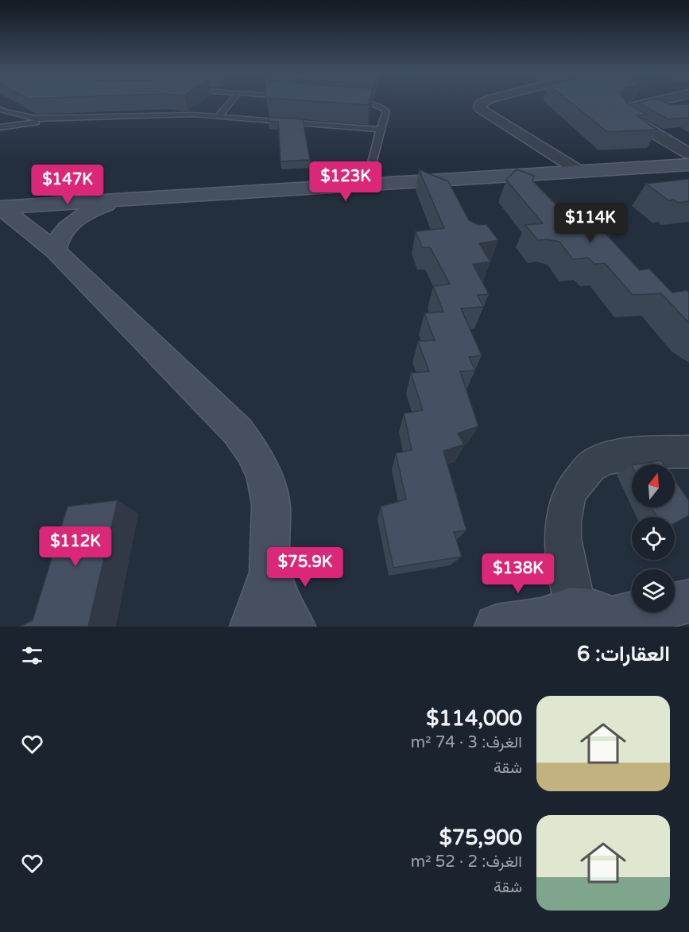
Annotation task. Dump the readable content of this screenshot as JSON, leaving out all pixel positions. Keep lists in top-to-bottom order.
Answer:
{
  "north": "top",
  "page": {
    "price": [
      "$123K",
      "$147K",
      "$114K",
      "$112K",
      "$75.9K",
      "$138K"
    ],
    "heading": "العقارات: 6",
    "list": [
      {
        "name": "$114,000",
        "note": "الغرف: 3 · 74 m² · شقة"
      },
      {
        "name": "$75,900",
        "note": "الغرف: 2 · 52 m² · شقة"
      }
    ]
  }
}
